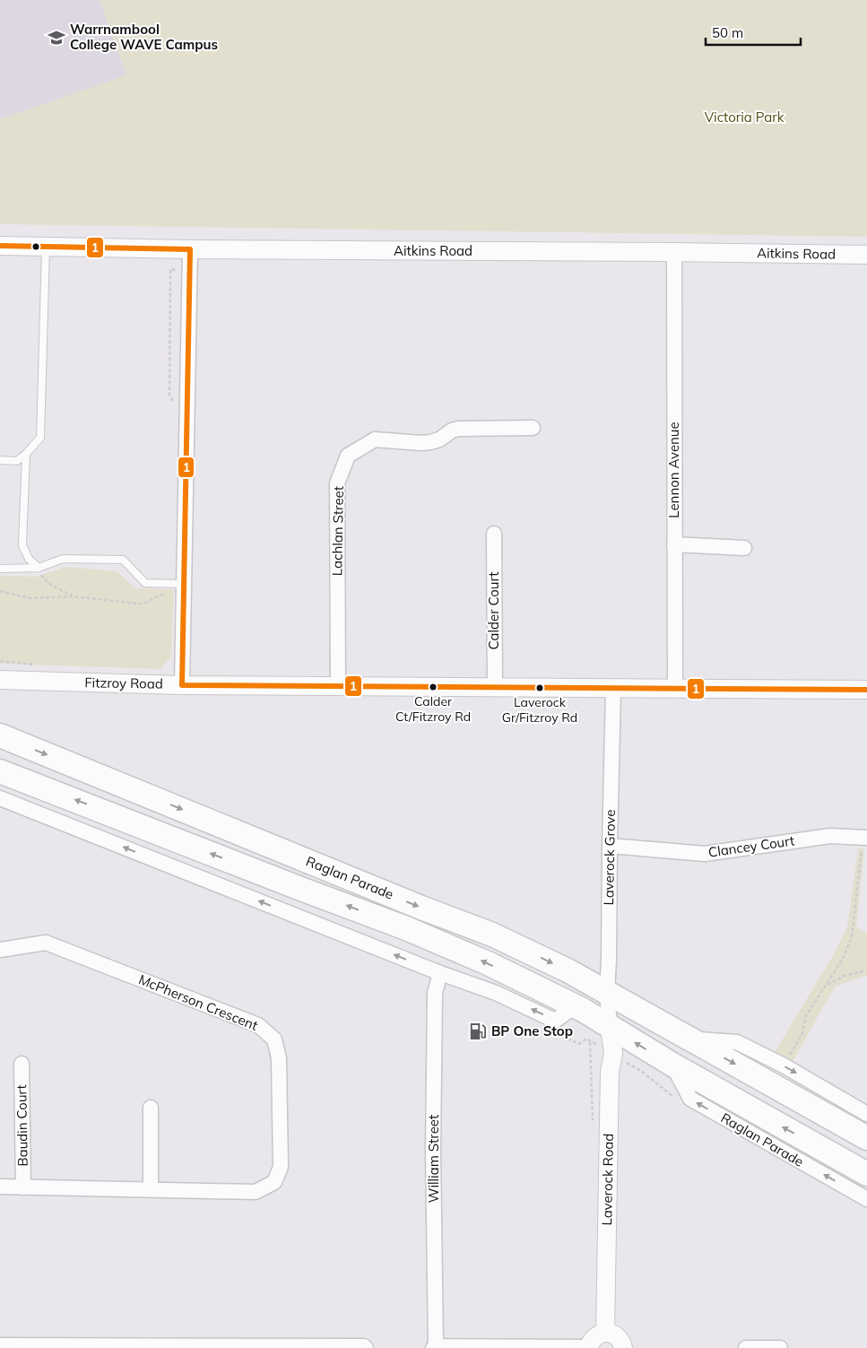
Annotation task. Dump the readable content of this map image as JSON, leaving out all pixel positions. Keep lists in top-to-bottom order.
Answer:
{
  "streets": {
    "highway": ["Raglan Parade"],
    "street": [
      "Aitkins Road",
      "Lennon Avenue",
      "Lachlan Street",
      "Calder Court",
      "Fitzroy Road",
      "Clancey Court",
      "Laverock Grove",
      "McPherson Crescent",
      "Baudin Court",
      "William Street",
      "Laverock Road"
    ]
  },
  "crossings": [
    ["Aitkins Road", "Lennon Avenue"],
    ["Lennon Avenue", "Fitzroy Road"],
    ["Lachlan Street", "Fitzroy Road"],
    ["Calder Court", "Fitzroy Road"],
    ["Fitzroy Road", "Laverock Grove"],
    ["Clancey Court", "Laverock Grove"],
    ["Laverock Grove", "Raglan Parade"],
    ["Laverock Grove", "Laverock Road"],
    ["Raglan Parade", "Laverock Road"],
    ["McPherson Crescent", "Baudin Court"]
  ],
  "parks": ["Victoria Park"],
  "places": {
    "school or university": ["Warrnambool College WAVE Campus"],
    "other": ["Calder Ct/Fitzroy Rd", "Laverock Gr/Fitzroy Rd"],
    "fuel station": ["BP One Stop"]
  },
  "lines": ["transit line 1"],
  "scale_bar": "50 m"
}
